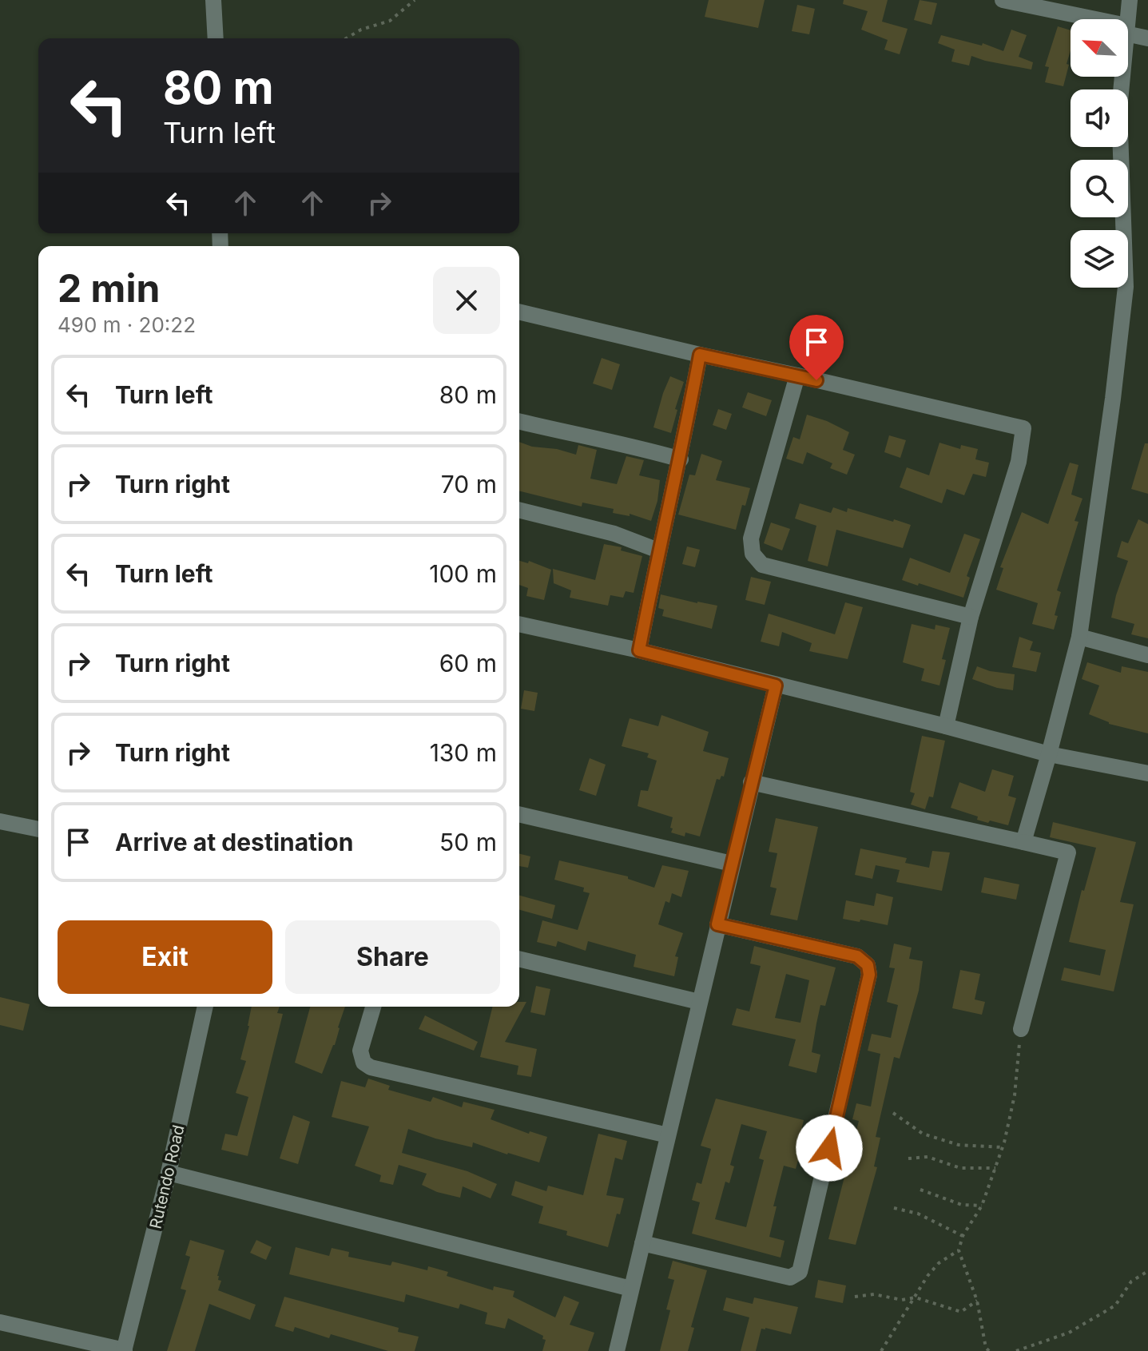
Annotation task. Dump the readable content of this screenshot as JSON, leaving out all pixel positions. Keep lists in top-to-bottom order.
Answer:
{
  "streets": {
    "street": ["Rutendo Road"]
  },
  "north": "top left",
  "page": {
    "turn": ["80 m", "Turn left"],
    "heading": ["2 min", "490 m · 20:22"],
    "list": [
      {
        "name": "Turn left",
        "value": "80 m"
      },
      {
        "name": "Turn right",
        "value": "70 m"
      },
      {
        "name": "Turn left",
        "value": "100 m"
      },
      {
        "name": "Turn right",
        "value": "60 m"
      },
      {
        "name": "Turn right",
        "value": "130 m"
      },
      {
        "name": "Arrive at destination",
        "value": "50 m"
      }
    ],
    "buttons": ["Exit", "Share"]
  }
}
